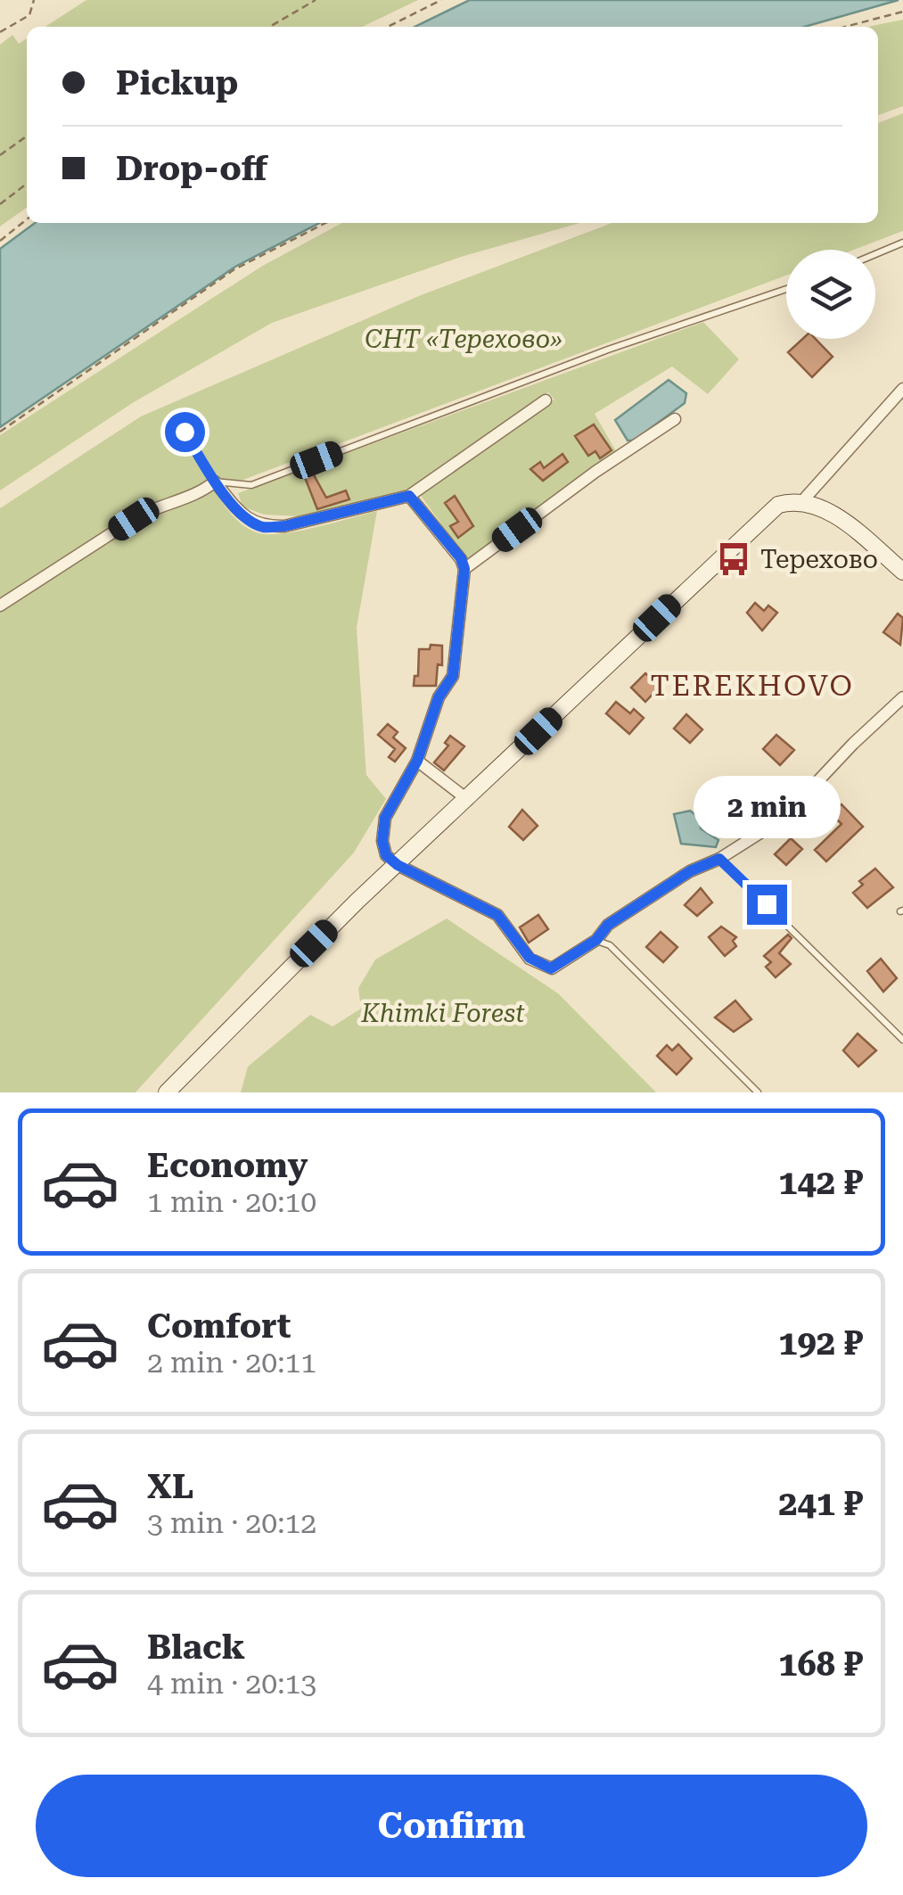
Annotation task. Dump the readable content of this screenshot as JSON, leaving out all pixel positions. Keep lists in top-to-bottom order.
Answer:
{
  "districts": ["TEREKHOVO"],
  "parks": ["СНТ «Терехово»", "Khimki Forest"],
  "places": {
    "bus stop": ["Терехово"]
  },
  "page": {
    "banner": ["Pickup", "Drop-off"],
    "bubble": "2 min",
    "list": [
      {
        "name": "Economy",
        "note": "1 min · 20:10",
        "value": "142 ₽"
      },
      {
        "name": "Comfort",
        "note": "2 min · 20:11",
        "value": "192 ₽"
      },
      {
        "name": "XL",
        "note": "3 min · 20:12",
        "value": "241 ₽"
      },
      {
        "name": "Black",
        "note": "4 min · 20:13",
        "value": "168 ₽"
      }
    ],
    "buttons": "Confirm"
  }
}
